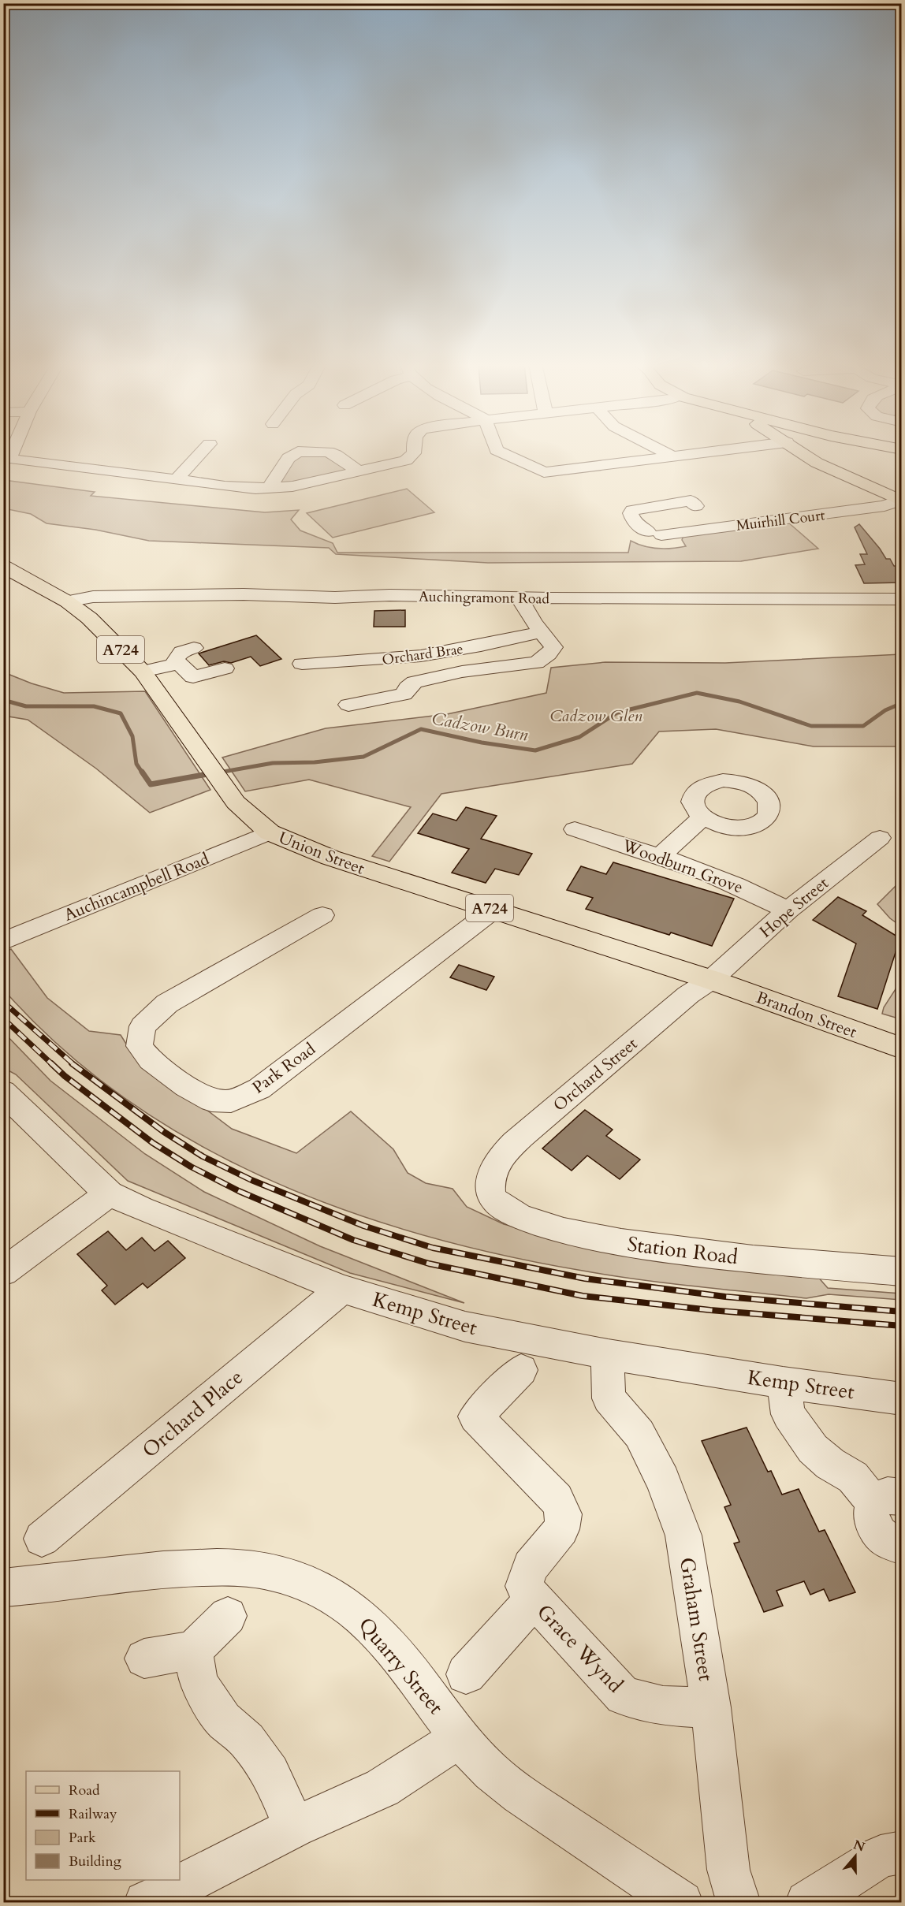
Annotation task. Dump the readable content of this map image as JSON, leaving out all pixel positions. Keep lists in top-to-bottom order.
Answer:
{
  "streets": {
    "main road": ["A724", "Union Street", "Brandon Street"],
    "street": [
      "Muirhill Court",
      "Auchingramont Road",
      "Orchard Brae",
      "Woodburn Grove",
      "Auchincampbell Road",
      "Hope Street",
      "Park Road",
      "Orchard Street",
      "Station Road",
      "Kemp Street",
      "Orchard Place",
      "Graham Street",
      "Grace Wynd",
      "Quarry Street"
    ]
  },
  "crossings": [
    ["Auchingramont Road", "Orchard Brae"],
    ["Auchingramont Road", "Union Street"],
    ["Union Street", "Auchincampbell Road"],
    ["Union Street", "Hope Street"],
    ["Union Street", "Brandon Street"],
    ["Union Street", "Park Road"],
    ["Union Street", "Orchard Street"],
    ["Woodburn Grove", "Hope Street"],
    ["Hope Street", "Brandon Street"],
    ["Hope Street", "Orchard Street"],
    ["Brandon Street", "Orchard Street"],
    ["Orchard Street", "Station Road"],
    ["Kemp Street", "Orchard Place"],
    ["Kemp Street", "Graham Street"],
    ["Graham Street", "Grace Wynd"]
  ],
  "water": ["Cadzow Burn"],
  "parks": ["Cadzow Glen"],
  "legend": [
    "Road",
    "Railway",
    "Park",
    "Building"
  ],
  "north": "top"
}
